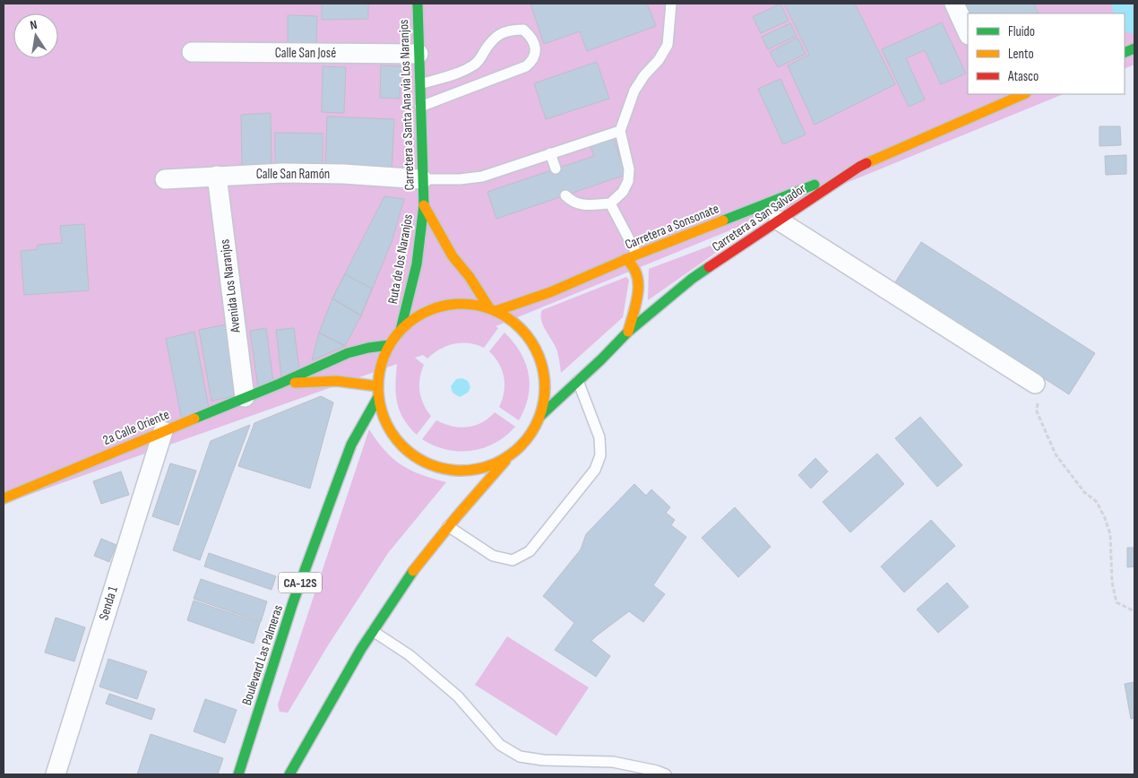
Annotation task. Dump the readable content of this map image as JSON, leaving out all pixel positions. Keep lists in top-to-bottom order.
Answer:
{
  "streets": {
    "main road": [
      "Carretera a Santa Ana via Los Naranjos",
      "Carretera a San Salvador",
      "Carretera a Sonsonate",
      "Ruta de los Naranjos",
      "2a Calle Oriente",
      "CA-12S",
      "Boulevard Las Palmeras"
    ],
    "street": [
      "Calle San José",
      "Calle San Ramón",
      "Avenida Los Naranjos",
      "Senda 1"
    ]
  },
  "crossings": [
    ["Calle San José", "Carretera a Santa Ana via Los Naranjos"],
    ["Carretera a Santa Ana via Los Naranjos", "Calle San Ramón"],
    ["Carretera a Santa Ana via Los Naranjos", "Ruta de los Naranjos"],
    ["Calle San Ramón", "Avenida Los Naranjos"],
    ["Carretera a San Salvador", "Carretera a Sonsonate"],
    ["Carretera a Sonsonate", "Ruta de los Naranjos"],
    ["Avenida Los Naranjos", "2a Calle Oriente"],
    ["2a Calle Oriente", "Senda 1"]
  ],
  "legend": ["Fluido", "Lento", "Atasco"],
  "north": "top"
}
